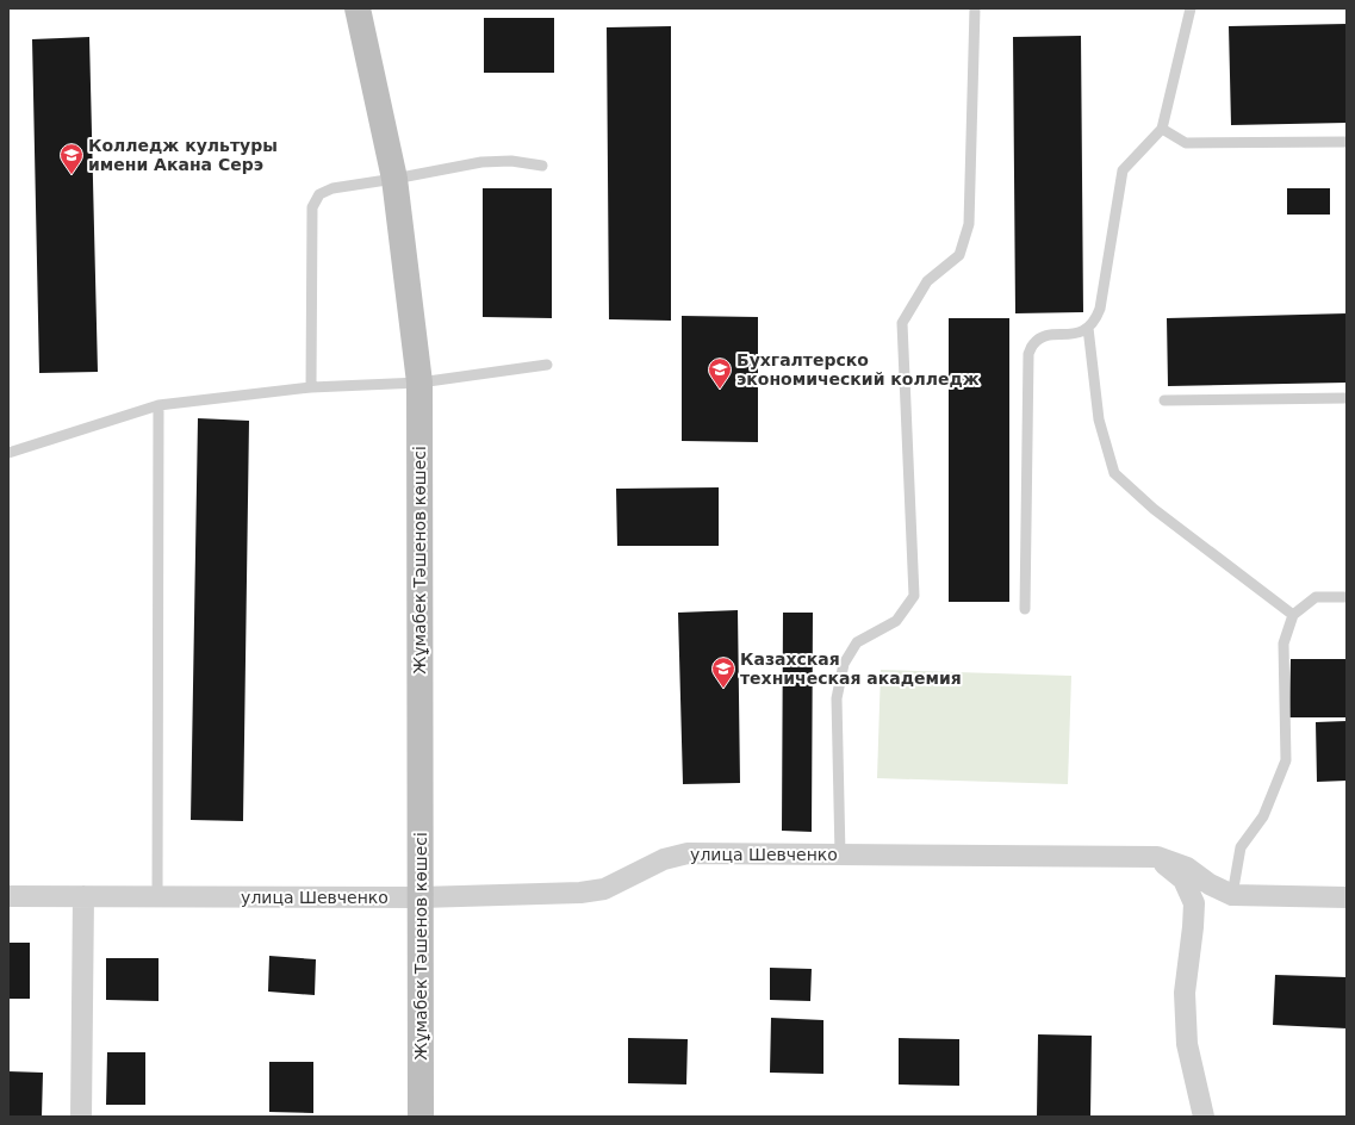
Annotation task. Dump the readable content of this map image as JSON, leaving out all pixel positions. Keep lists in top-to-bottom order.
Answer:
{
  "streets": {
    "main road": ["Жұмабек Тәшенов көшесі"],
    "street": ["улица Шевченко"]
  },
  "crossings": [
    ["Жұмабек Тәшенов көшесі", "улица Шевченко"]
  ],
  "places": {
    "school or university": ["Колледж культуры имени Акана Серэ", "Бухгалтерско экономический колледж", "Казахская техническая академия"]
  }
}
